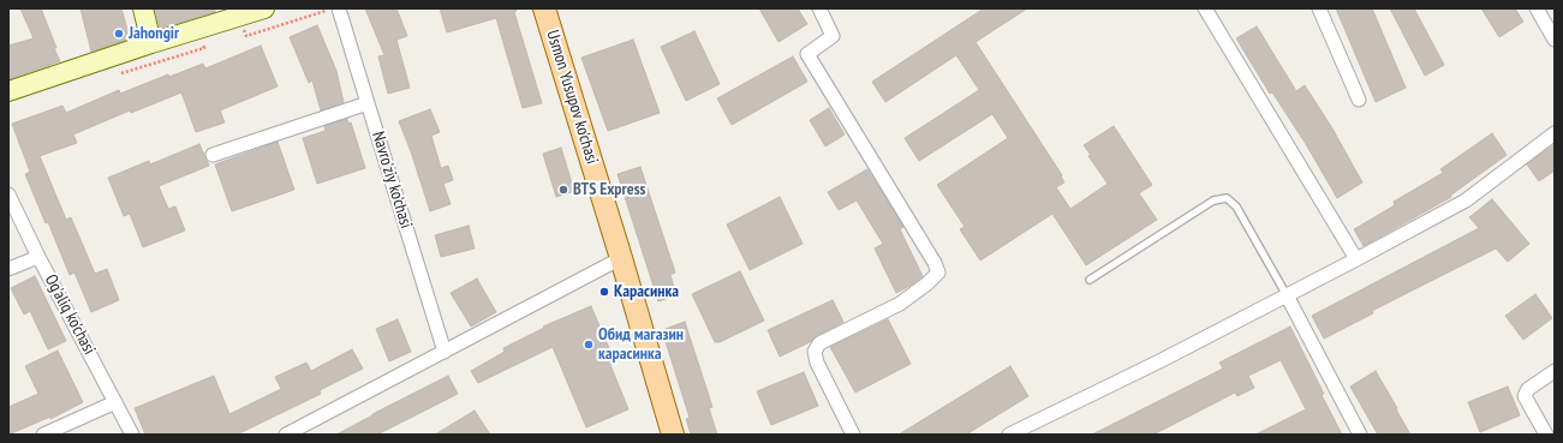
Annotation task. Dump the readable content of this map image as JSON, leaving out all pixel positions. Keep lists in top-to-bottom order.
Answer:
{
  "streets": {
    "main road": ["Usmon Yusupov ko'chasi"],
    "street": ["Navro'ziy ko'chasi", "Og'aliq ko'chasi"]
  },
  "places": [
    "Jahongir",
    "BTS Express",
    "Карасинка",
    "Обид магазин карасинка"
  ]
}
